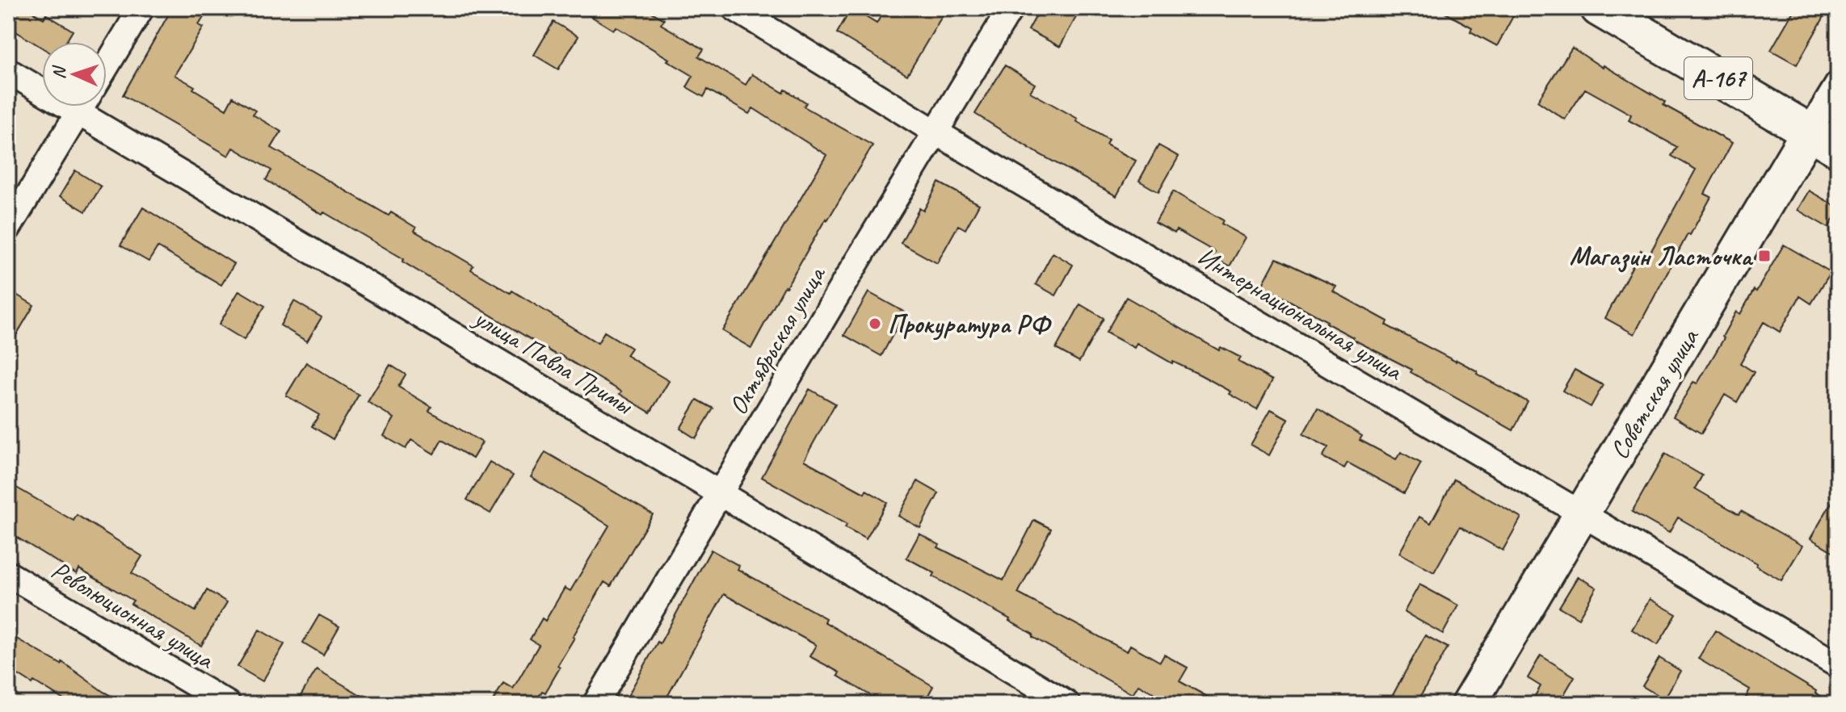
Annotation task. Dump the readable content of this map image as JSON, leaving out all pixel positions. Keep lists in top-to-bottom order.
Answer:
{
  "streets": {
    "main road": ["А-167"],
    "street": [
      "Интернациональная улица",
      "Октябрьская улица",
      "улица Павла Примы",
      "Советская улица",
      "Революционная улица"
    ]
  },
  "crossings": [
    ["А-167", "Советская улица"],
    ["Интернациональная улица", "Октябрьская улица"],
    ["Интернациональная улица", "Советская улица"],
    ["Октябрьская улица", "улица Павла Примы"]
  ],
  "places": {
    "transit": ["Магазин Ласточка"],
    "other": ["Прокуратура РФ"]
  },
  "north": "left"
}
